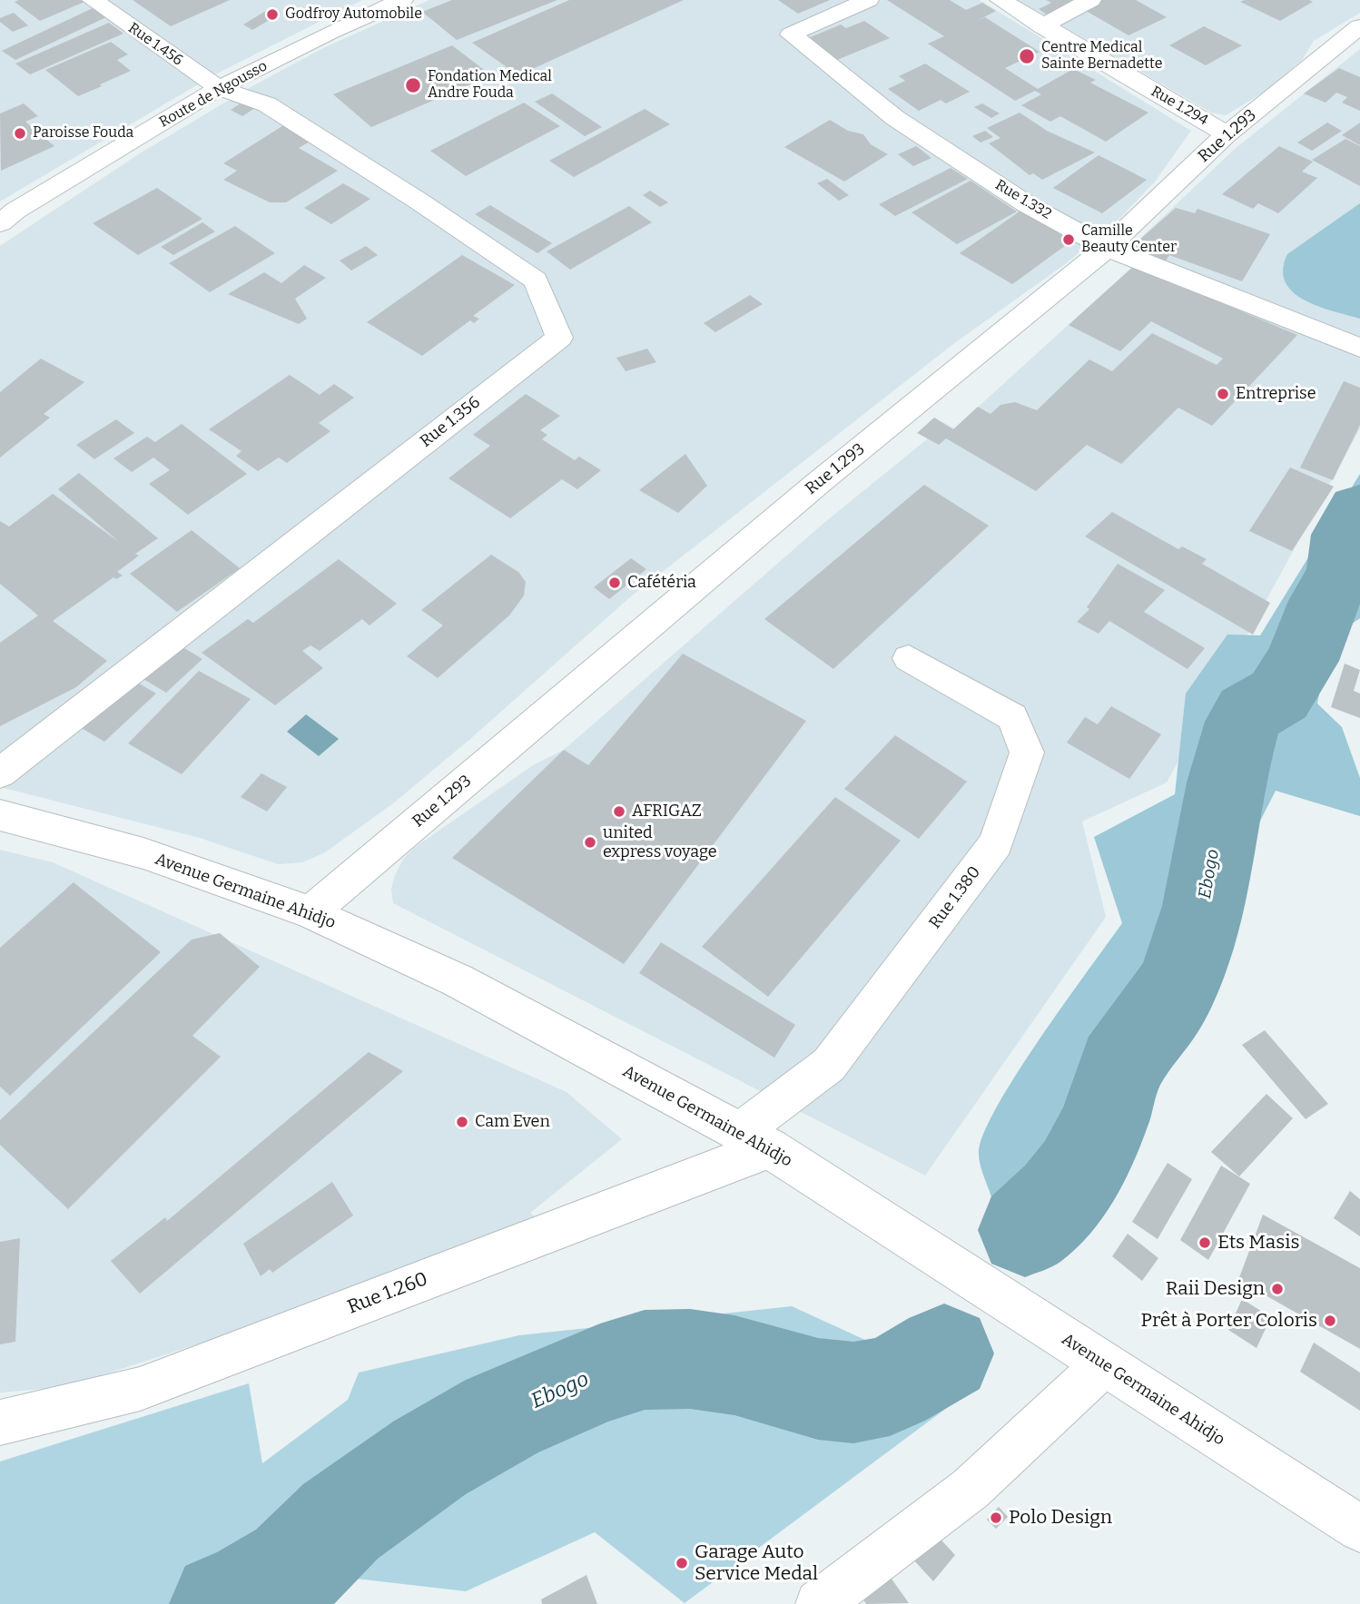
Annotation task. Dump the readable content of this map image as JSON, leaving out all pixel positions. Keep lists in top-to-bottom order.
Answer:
{
  "streets": {
    "street": [
      "Rue 1.456",
      "Route de Ngousso",
      "Rue 1.294",
      "Rue 1.293",
      "Rue 1.332",
      "Rue 1.356",
      "Avenue Germaine Ahidjo",
      "Rue 1.380",
      "Rue 1.260"
    ]
  },
  "crossings": [
    ["Rue 1.456", "Route de Ngousso"],
    ["Rue 1.456", "Rue 1.356"],
    ["Route de Ngousso", "Rue 1.356"],
    ["Rue 1.294", "Rue 1.293"],
    ["Rue 1.293", "Rue 1.332"],
    ["Rue 1.293", "Avenue Germaine Ahidjo"],
    ["Avenue Germaine Ahidjo", "Rue 1.380"],
    ["Avenue Germaine Ahidjo", "Rue 1.260"],
    ["Rue 1.380", "Rue 1.260"]
  ],
  "water": ["Ebogo"],
  "places": [
    "Godfroy Automobile",
    "Centre Medical Sainte Bernadette",
    "Fondation Medical Andre Fouda",
    "Paroisse Fouda",
    "Camille Beauty Center",
    "Entreprise",
    "Cafétéria",
    "AFRIGAZ",
    "united express voyage",
    "Cam Even",
    "Ets Masis",
    "Raii Design",
    "Prêt à Porter Coloris",
    "Polo Design",
    "Garage Auto Service Medal"
  ]
}
